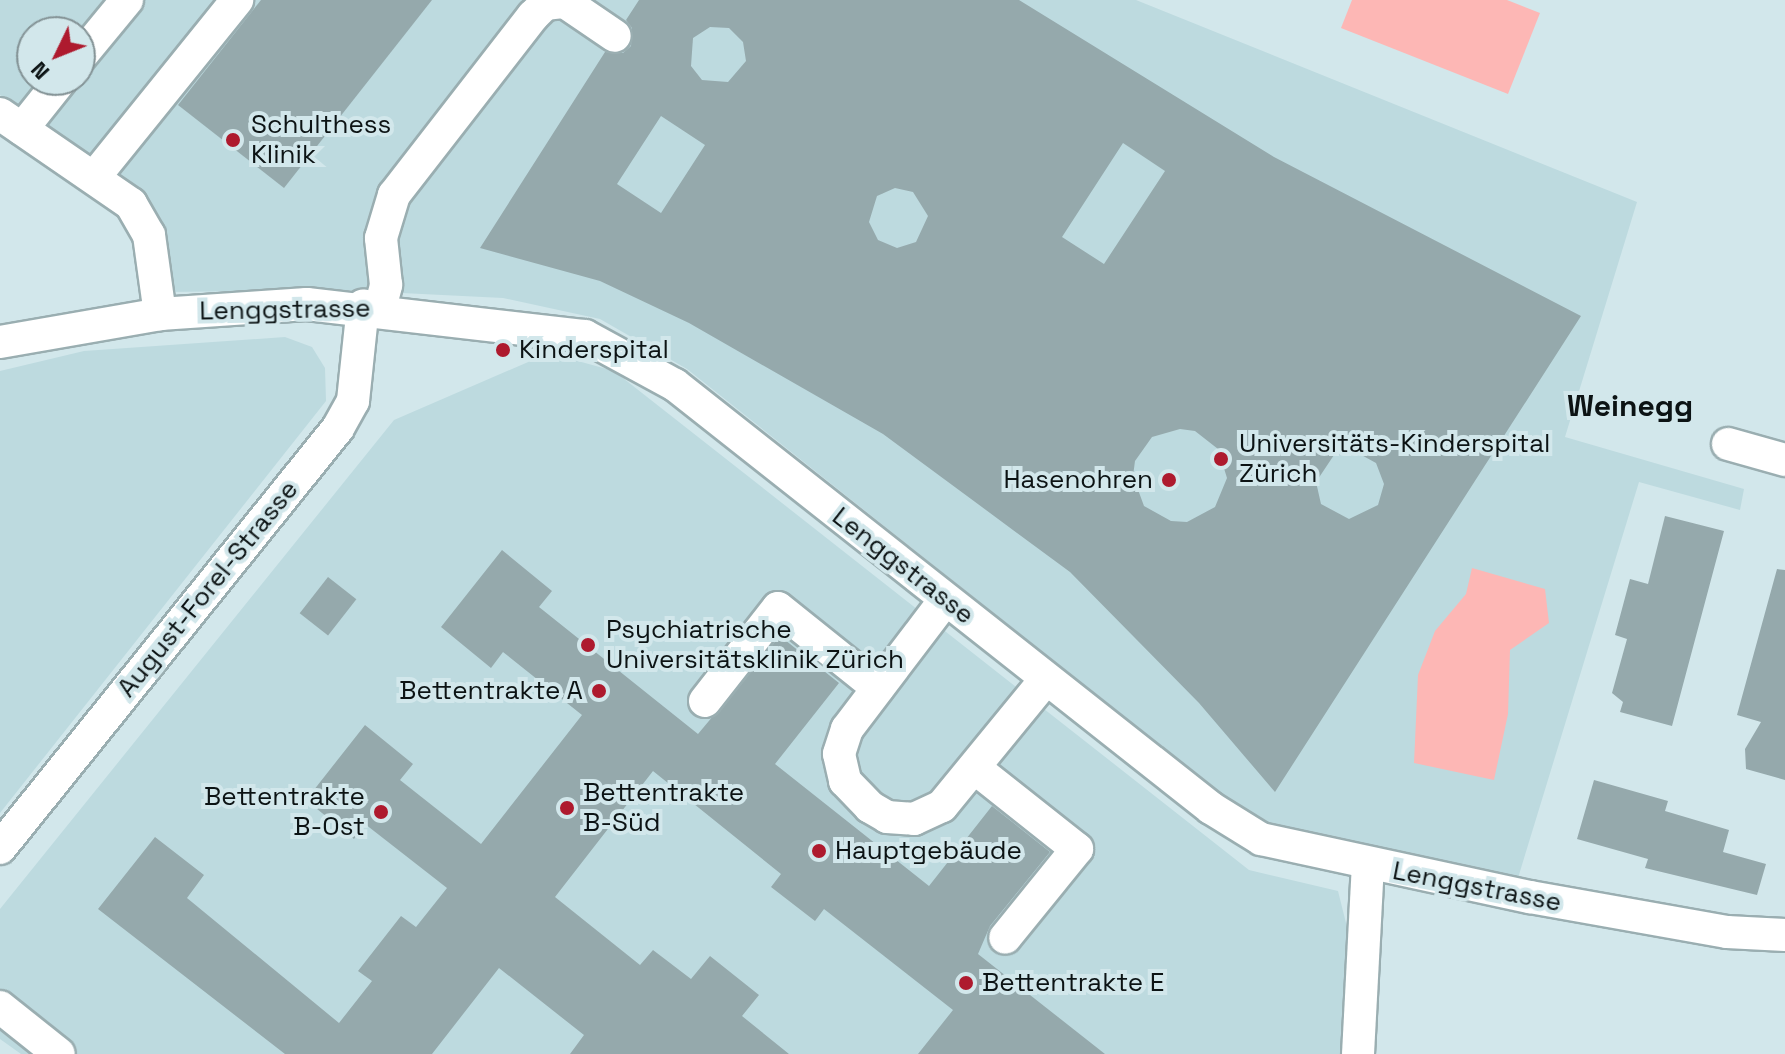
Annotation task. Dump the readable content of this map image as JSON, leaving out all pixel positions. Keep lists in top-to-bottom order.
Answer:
{
  "streets": {
    "street": ["Lenggstrasse", "August-Forel-Strasse"]
  },
  "crossings": [
    ["Lenggstrasse", "August-Forel-Strasse"]
  ],
  "districts": ["Weinegg"],
  "places": [
    "Schulthess Klinik",
    "Kinderspital",
    "Universitäts-Kinderspital Zürich",
    "Hasenohren",
    "Psychiatrische Universitätsklinik Zürich",
    "Bettentrakte A",
    "Bettentrakte B-Süd",
    "Bettentrakte B-Ost",
    "Hauptgebäude",
    "Bettentrakte E"
  ],
  "north": "bottom left"
}
